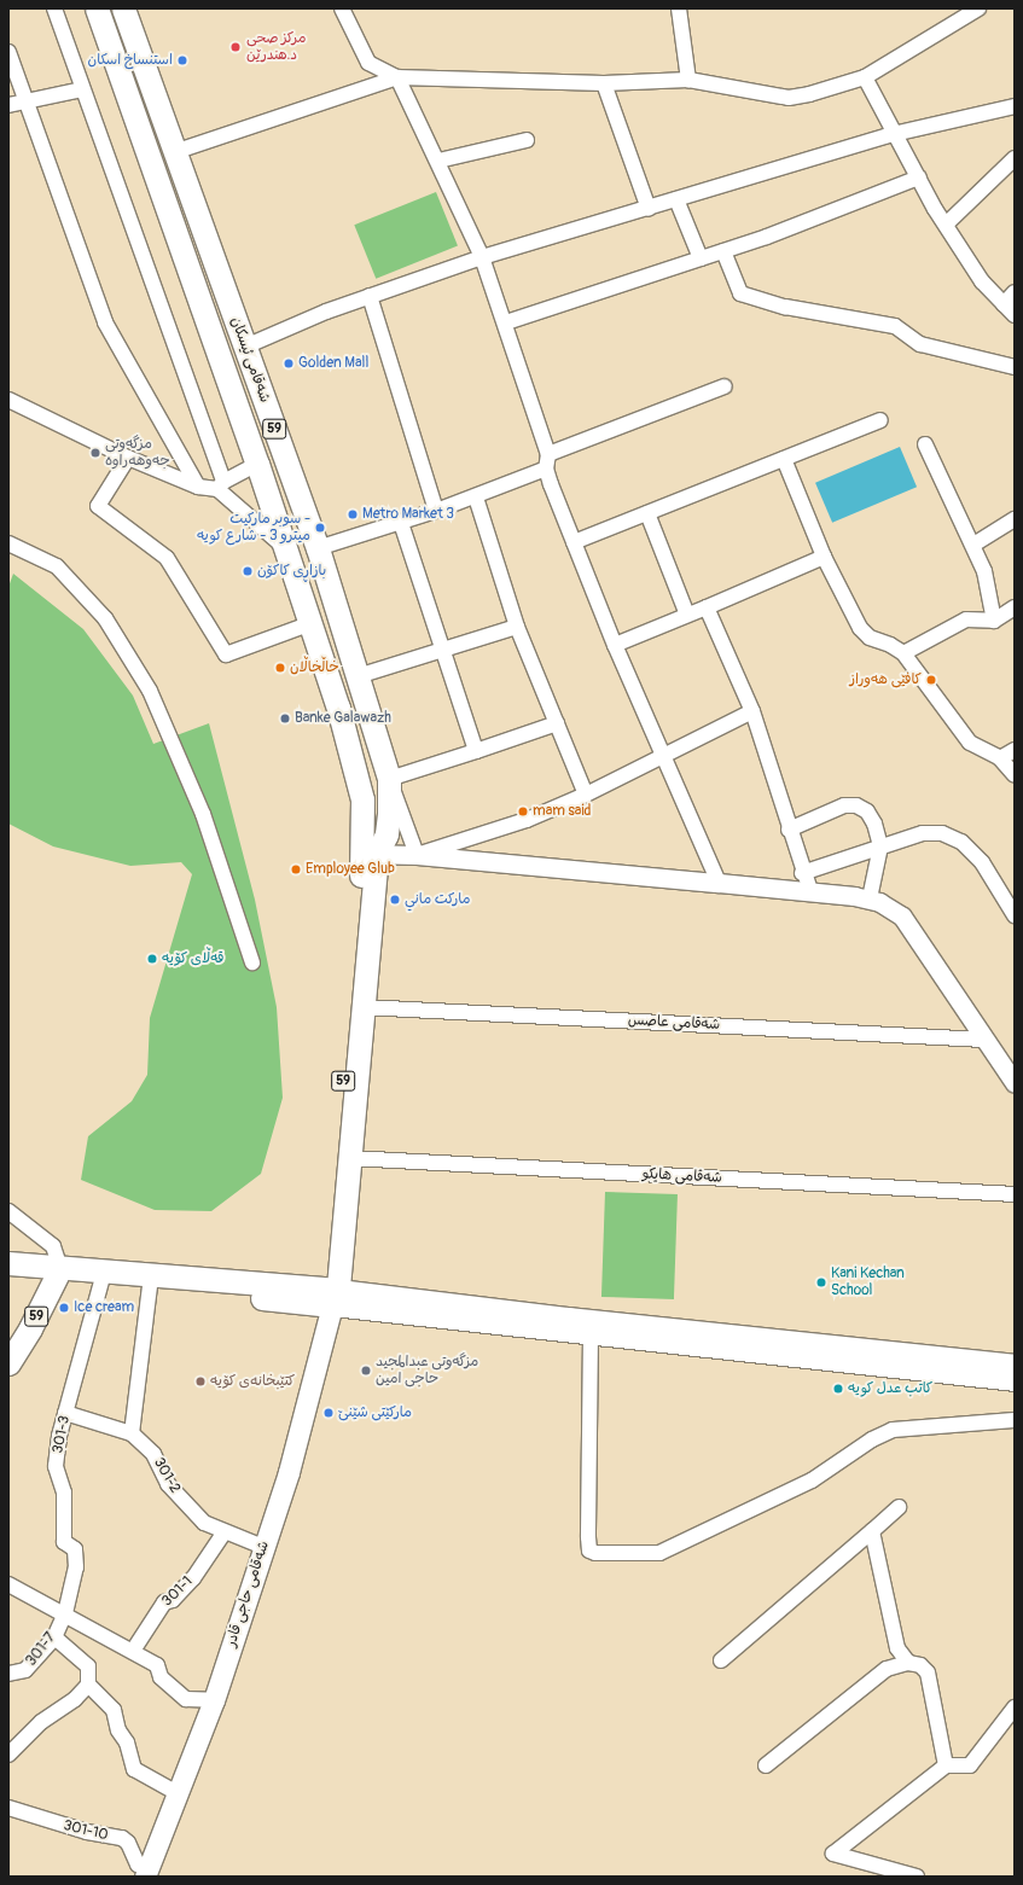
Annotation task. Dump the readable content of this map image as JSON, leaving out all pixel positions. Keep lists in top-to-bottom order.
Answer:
{
  "streets": {
    "main road": ["شەقامی ئیسکان", "59", "شەقامی حاجی قادر"],
    "street": [
      "شه‌قامی عاصس",
      "شه‌قامی هایكو",
      "301-3",
      "301-2",
      "301-1",
      "301-7",
      "301-10"
    ]
  },
  "crossings": [
    ["شەقامی ئیسکان", "59"],
    ["59", "شه‌قامی عاصس"],
    ["59", "شه‌قامی هایكو"],
    ["59", "شەقامی حاجی قادر"],
    ["301-3", "301-2"],
    ["301-3", "301-7"],
    ["301-2", "301-1"],
    ["301-2", "شەقامی حاجی قادر"],
    ["شەقامی حاجی قادر", "301-10"]
  ],
  "places": [
    "مرکز صحی د.هندرێن",
    "استنساخ اسکان",
    "Golden Mall",
    "مزگه‌وتی جه‌وهه‌راوه",
    "Metro Market 3",
    "سوبر ماركيت - ميترو 3 - شارع كويه",
    "بازاڕی کاکۆن",
    "خاڵخاڵان",
    "کافێی هەوراز",
    "Banke Galawazh",
    "mam said",
    "Employee Glub",
    "مارکت ماني",
    "قەڵای کۆیە",
    "Kani Kechan School",
    "Ice cream",
    "مزگه‌وتی عبدالمجید حاجی امین",
    "كتێبخانه‌ی كۆیه‌",
    "كاتب عدل كويه",
    "ماركێتى شێنێ"
  ]
}
